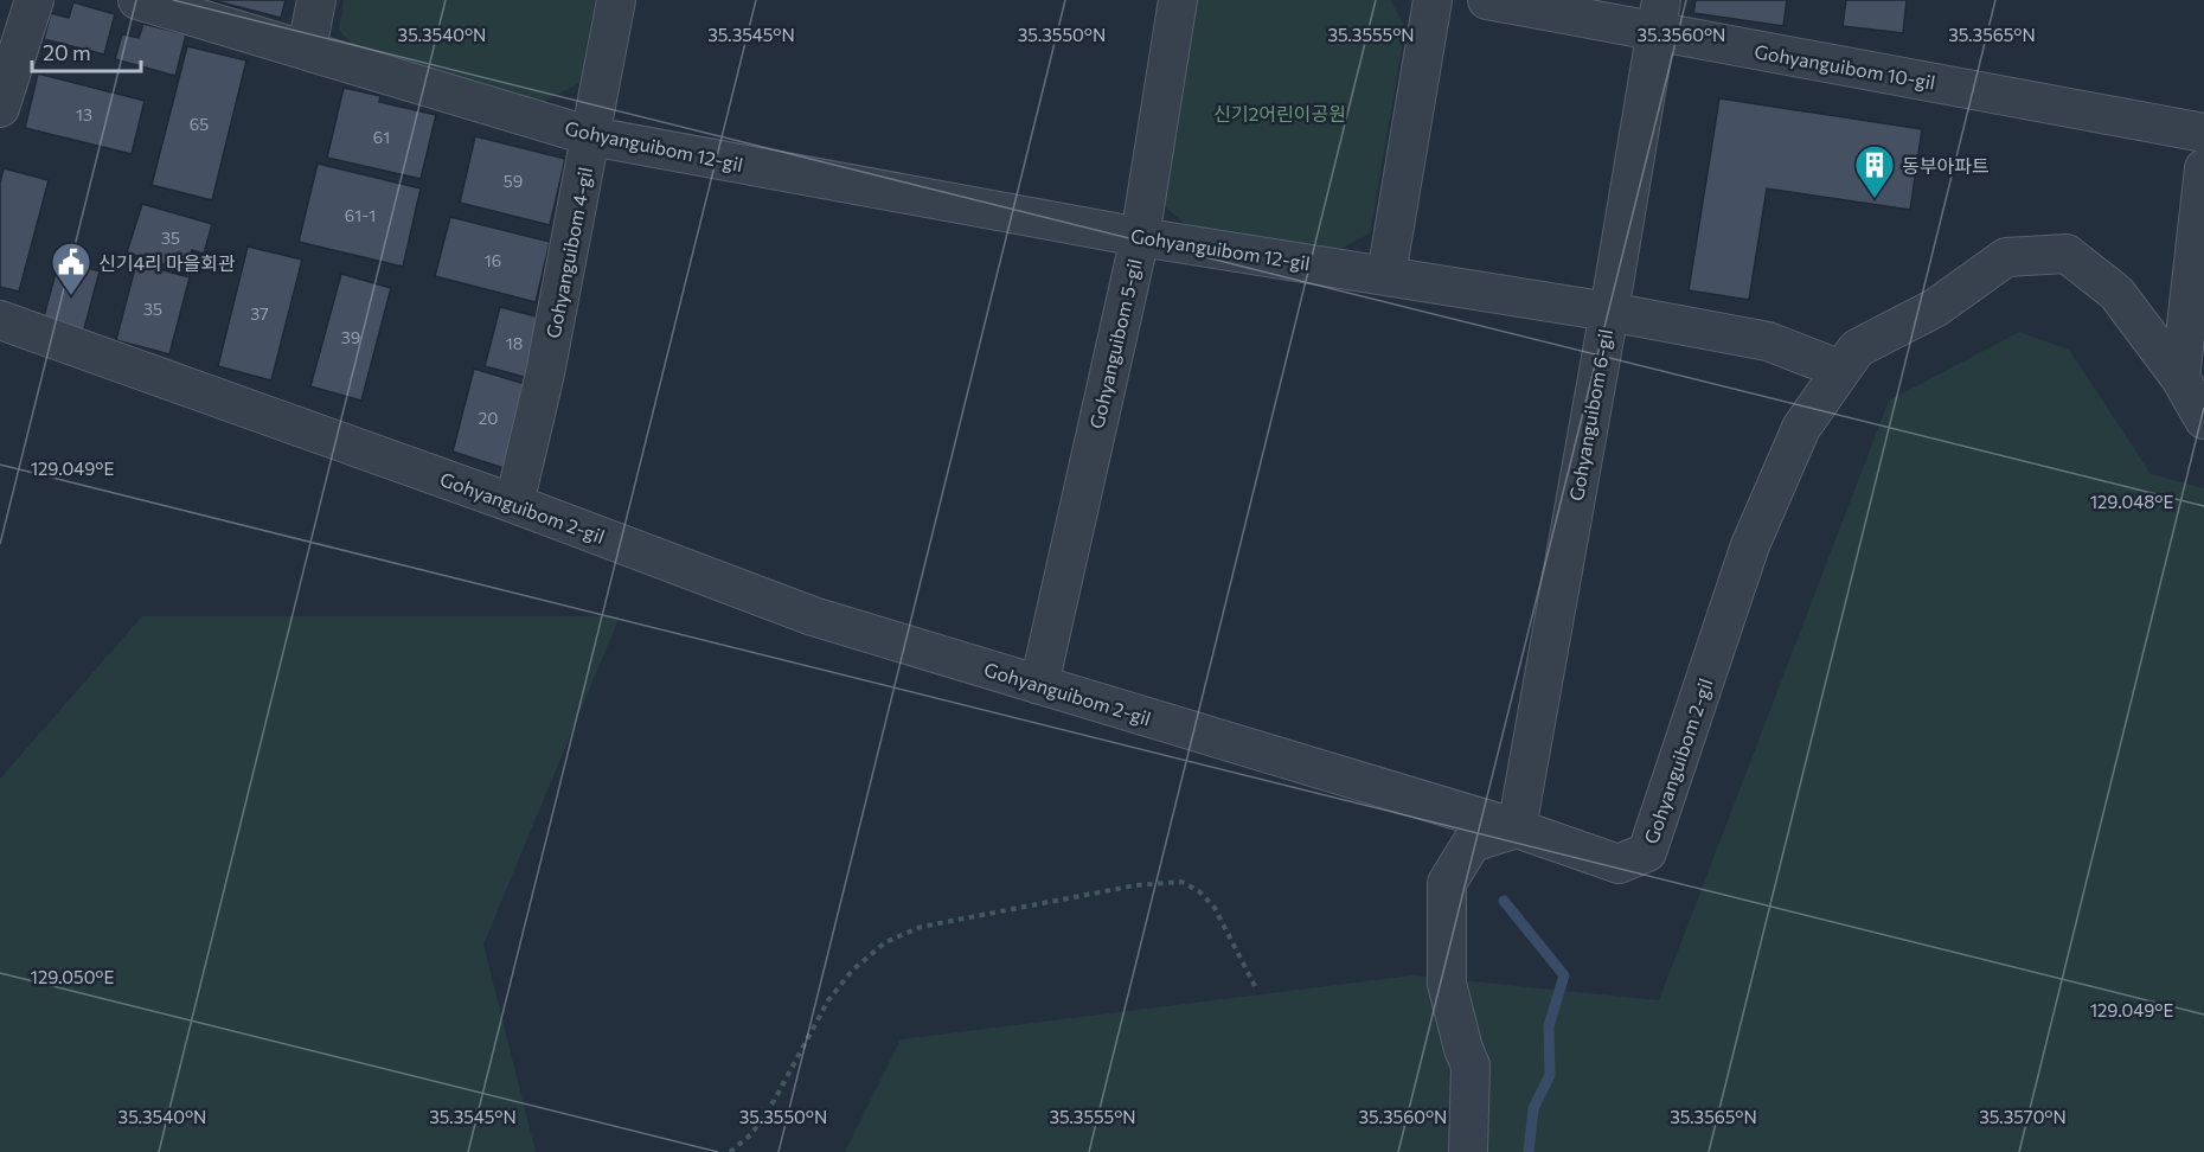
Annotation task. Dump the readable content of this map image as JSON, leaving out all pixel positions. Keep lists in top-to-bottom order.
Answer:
{
  "streets": {
    "street": [
      "Gohyanguibom 10-gil",
      "Gohyanguibom 12-gil",
      "Gohyanguibom 4-gil",
      "Gohyanguibom 5-gil",
      "Gohyanguibom 6-gil",
      "Gohyanguibom 2-gil"
    ]
  },
  "crossings": [
    ["Gohyanguibom 10-gil", "Gohyanguibom 6-gil"],
    ["Gohyanguibom 12-gil", "Gohyanguibom 4-gil"],
    ["Gohyanguibom 12-gil", "Gohyanguibom 5-gil"],
    ["Gohyanguibom 12-gil", "Gohyanguibom 6-gil"],
    ["Gohyanguibom 12-gil", "Gohyanguibom 2-gil"],
    ["Gohyanguibom 4-gil", "Gohyanguibom 2-gil"],
    ["Gohyanguibom 5-gil", "Gohyanguibom 2-gil"],
    ["Gohyanguibom 6-gil", "Gohyanguibom 2-gil"]
  ],
  "parks": ["신기2어린이공원"],
  "places": {
    "building": ["동부아파트"],
    "public building": ["신기4리 마을회관"]
  },
  "house_numbers": [
    "13",
    "65",
    "61",
    "59",
    "61-1",
    "35",
    "16",
    "35",
    "37",
    "39",
    "18",
    "20"
  ],
  "scale_bar": "20 m",
  "coordinates": [
    "35.3540°N",
    "35.3545°N",
    "35.3550°N",
    "35.3555°N",
    "35.3560°N",
    "35.3565°N",
    "129.049°E",
    "129.048°E",
    "129.050°E",
    "35.3570°N"
  ]
}
